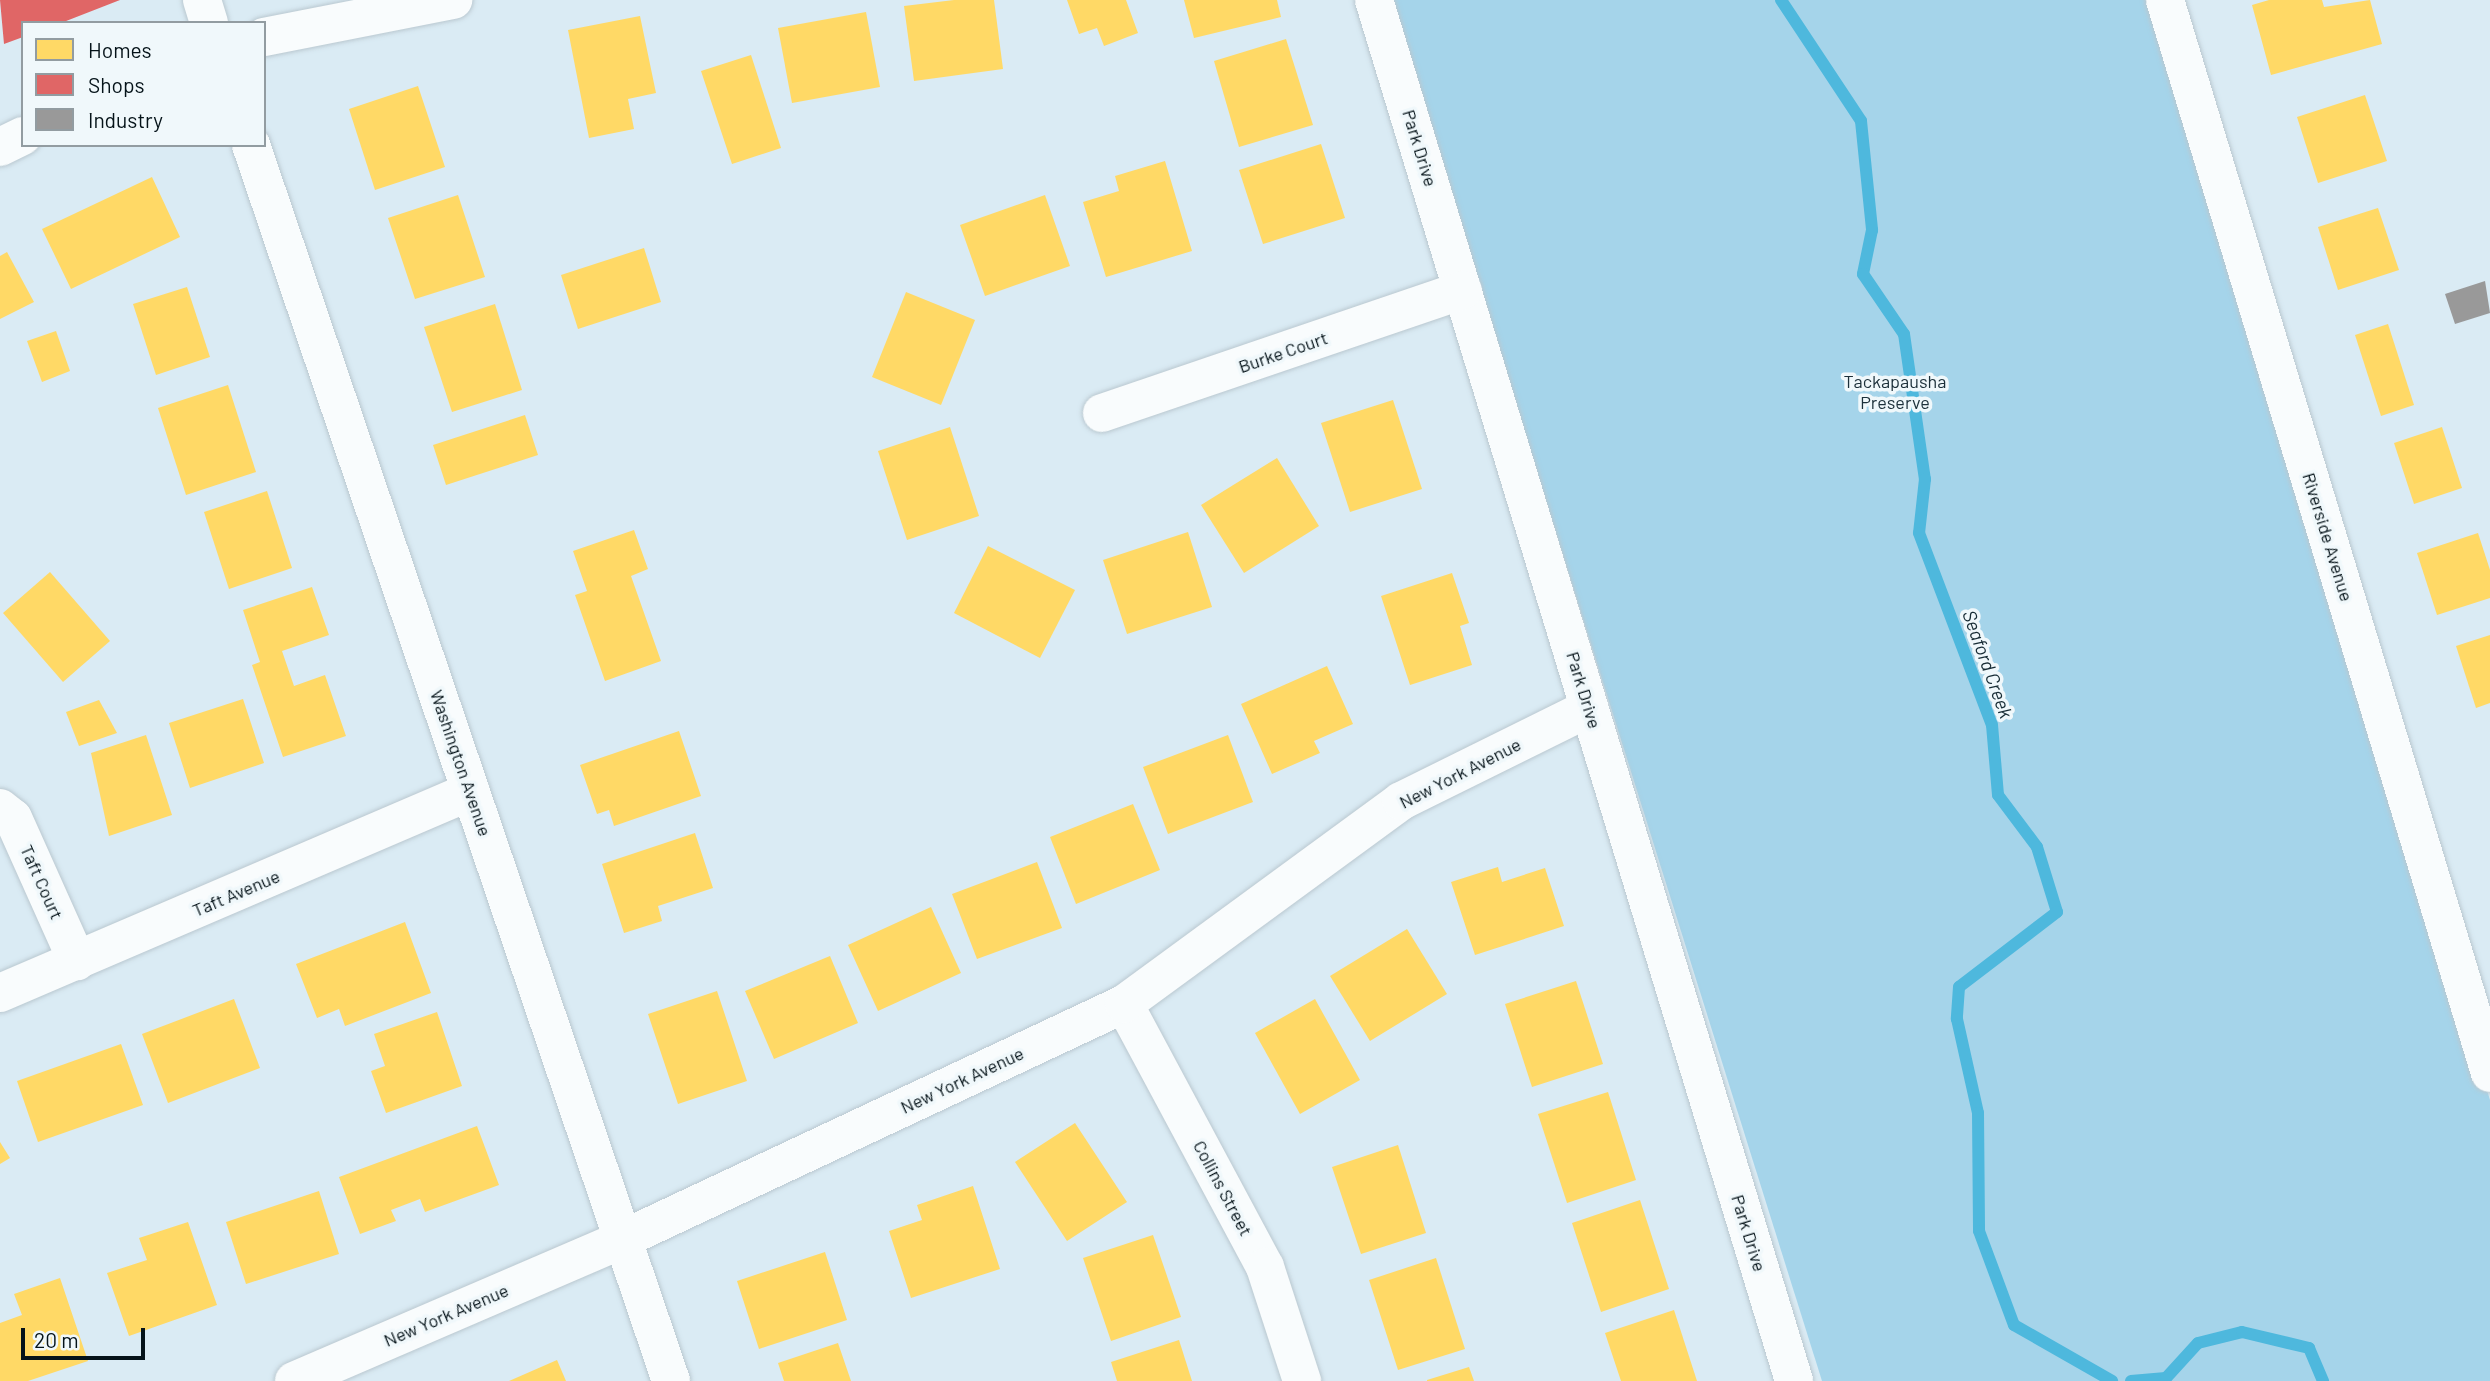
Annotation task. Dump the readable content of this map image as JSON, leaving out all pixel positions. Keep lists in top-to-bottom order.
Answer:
{
  "streets": {
    "street": [
      "Park Drive",
      "Burke Court",
      "Riverside Avenue",
      "Washington Avenue",
      "New York Avenue",
      "Taft Court",
      "Taft Avenue",
      "Collins Street"
    ]
  },
  "crossings": [
    ["Park Drive", "Burke Court"],
    ["Park Drive", "New York Avenue"],
    ["Washington Avenue", "New York Avenue"],
    ["Washington Avenue", "Taft Avenue"],
    ["New York Avenue", "Collins Street"],
    ["Taft Court", "Taft Avenue"]
  ],
  "water": ["Seaford Creek"],
  "parks": ["Tackapausha Preserve"],
  "legend": ["Homes", "Shops", "Industry"],
  "scale_bar": "20 m"
}
